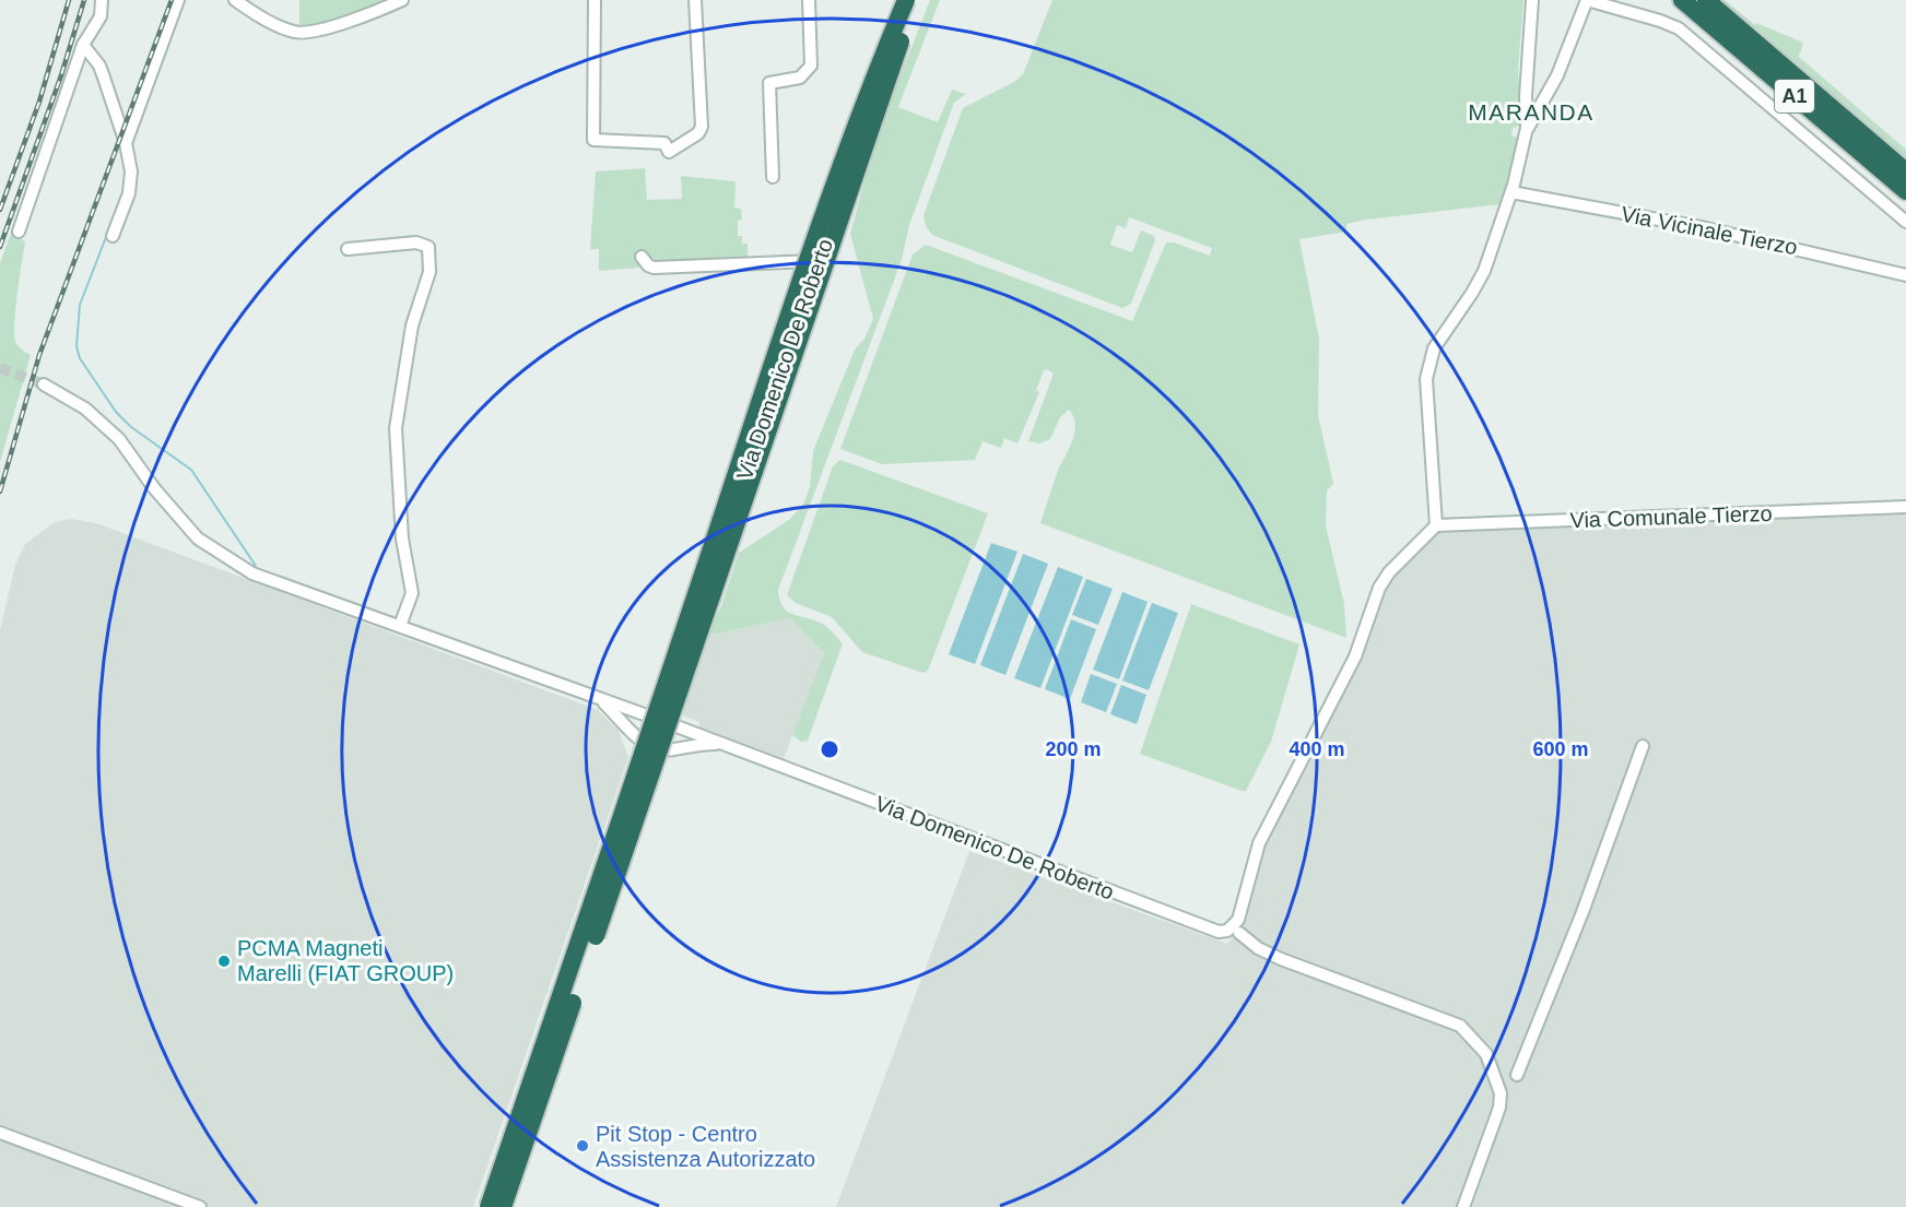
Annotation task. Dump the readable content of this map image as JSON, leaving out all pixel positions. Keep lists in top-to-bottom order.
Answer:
{
  "streets": {
    "highway": ["A1"],
    "street": ["Via Vicinale Tierzo", "Via Domenico De Roberto", "Via Comunale Tierzo"]
  },
  "districts": ["MARANDA"],
  "places": ["PCMA Magneti Marelli (FIAT GROUP)", "Pit Stop - Centro Assistenza Autorizzato"],
  "rings": ["200 m", "400 m", "600 m"]
}
